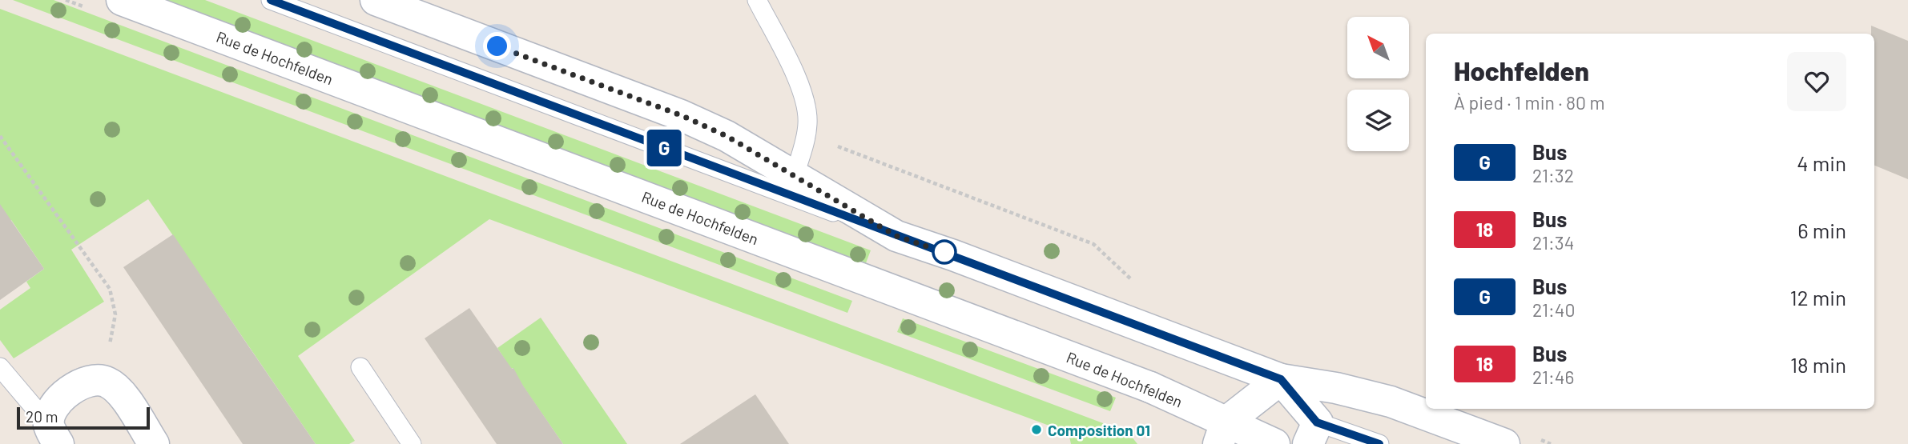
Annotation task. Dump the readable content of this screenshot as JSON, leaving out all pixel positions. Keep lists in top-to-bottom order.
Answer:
{
  "streets": {
    "street": ["Rue de Hochfelden"]
  },
  "places": ["Composition 01"],
  "lines": ["bus line G"],
  "scale_bar": "20 m",
  "north": "top left",
  "page": {
    "on_map": "G",
    "heading": ["Hochfelden", "À pied · 1 min · 80 m"],
    "list": [
      {
        "mark": "G",
        "name": "Bus",
        "note": "21:32",
        "value": "4 min"
      },
      {
        "mark": "18",
        "name": "Bus",
        "note": "21:34",
        "value": "6 min"
      },
      {
        "mark": "G",
        "name": "Bus",
        "note": "21:40",
        "value": "12 min"
      },
      {
        "mark": "18",
        "name": "Bus",
        "note": "21:46",
        "value": "18 min"
      }
    ],
    "scale": "20 m"
  }
}
